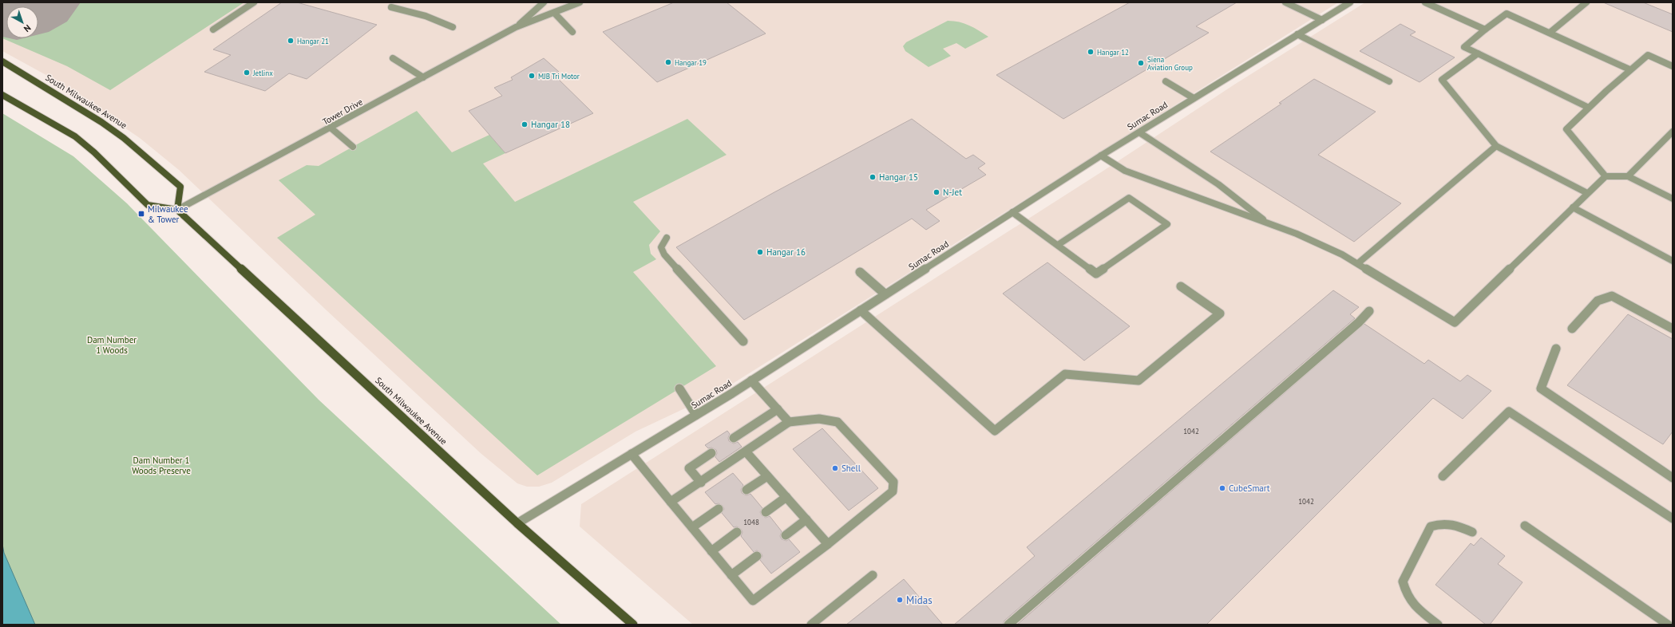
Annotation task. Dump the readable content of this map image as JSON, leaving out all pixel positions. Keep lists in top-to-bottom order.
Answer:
{
  "streets": {
    "main road": ["South Milwaukee Avenue"],
    "street": ["Tower Drive", "Sumac Road"]
  },
  "crossings": [
    ["South Milwaukee Avenue", "Tower Drive"],
    ["South Milwaukee Avenue", "Sumac Road"]
  ],
  "parks": ["Dam Number 1 Woods", "Dam Number 1 Woods Preserve"],
  "places": {
    "other": [
      "Hangar 21",
      "Hangar 12",
      "Hangar 19",
      "Siena Aviation Group",
      "Jetlinx",
      "MJB Tri Motor",
      "Hangar 18",
      "Hangar 15",
      "N-Jet",
      "Hangar 16",
      "Shell",
      "CubeSmart",
      "Midas"
    ],
    "transit": ["Milwaukee & Tower"]
  },
  "house_numbers": ["1042", "1042", "1048"],
  "north": "bottom right"
}
